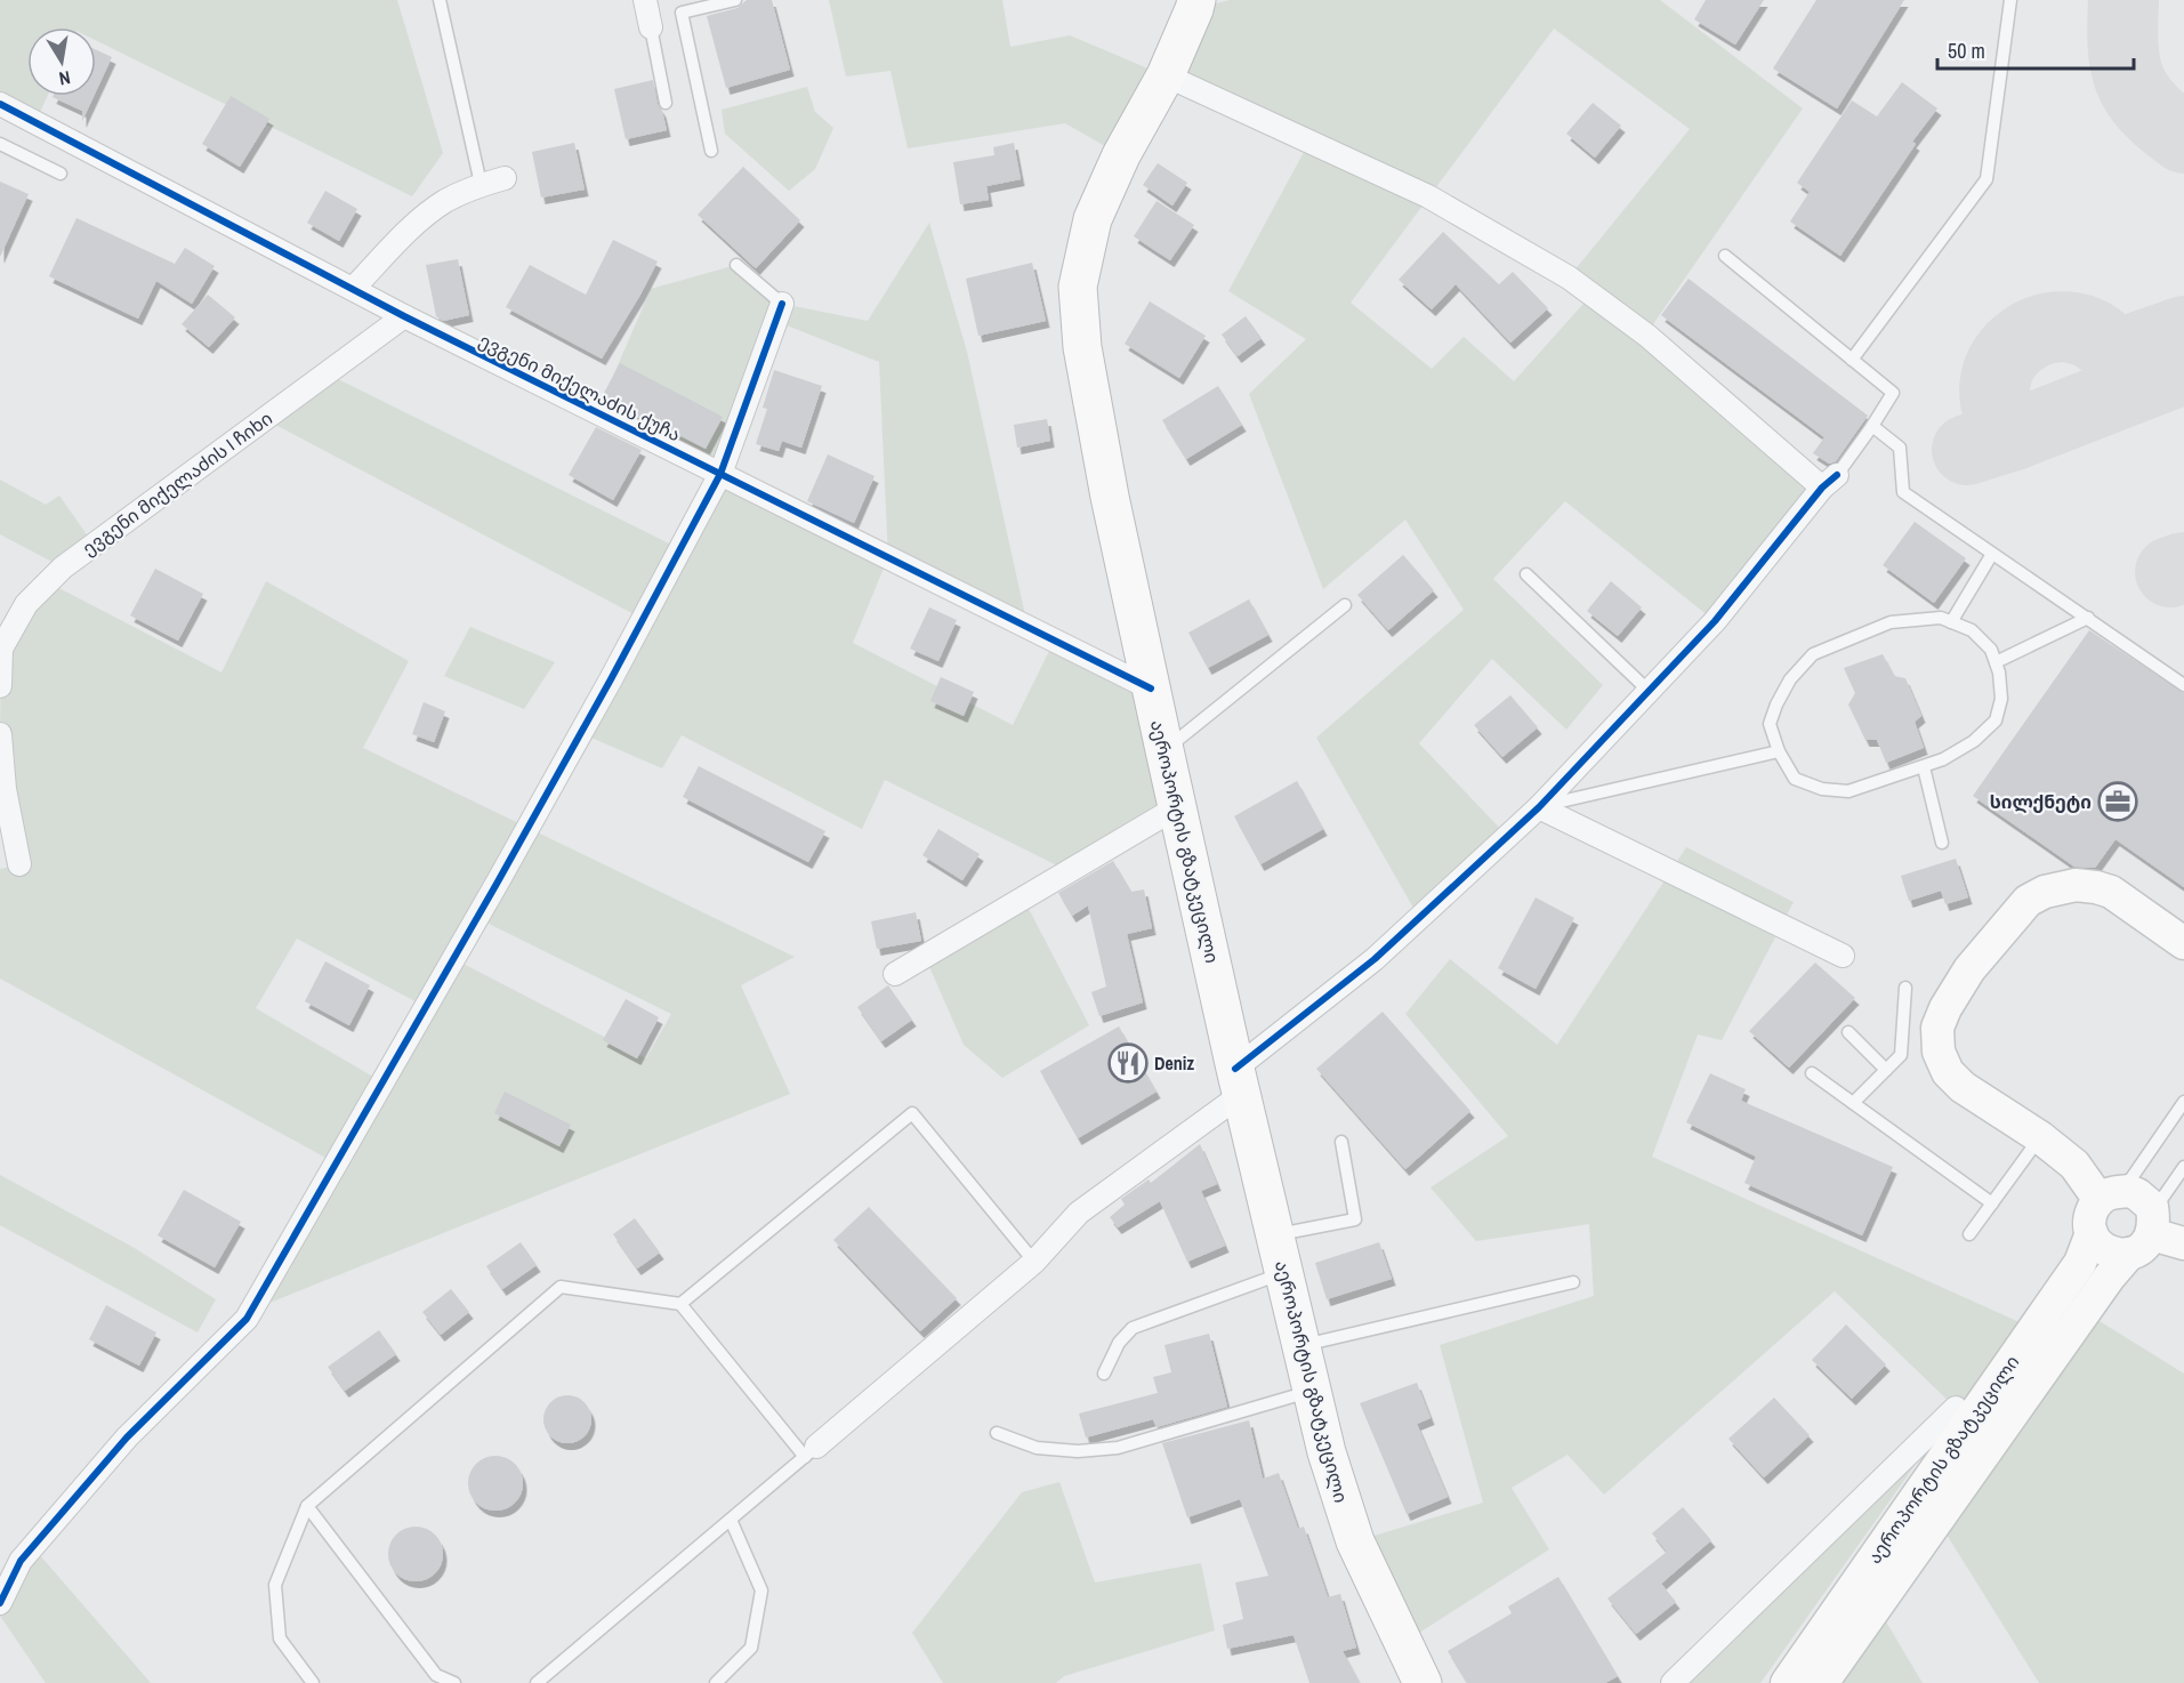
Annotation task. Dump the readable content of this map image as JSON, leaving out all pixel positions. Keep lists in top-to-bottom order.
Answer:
{
  "streets": {
    "highway": ["აეროპორტის გზატკეცილი"],
    "street": ["ევგენი მიქელაძის ქუჩა", "ევგენი მიქელაძის I ჩიხი"]
  },
  "crossings": [
    ["ევგენი მიქელაძის ქუჩა", "ევგენი მიქელაძის I ჩიხი"],
    ["ევგენი მიქელაძის ქუჩა", "აეროპორტის გზატკეცილი"]
  ],
  "places": {
    "office": ["სილქნეტი"],
    "restaurant": ["Deniz"]
  },
  "scale_bar": "50 m",
  "north": "bottom"
}
